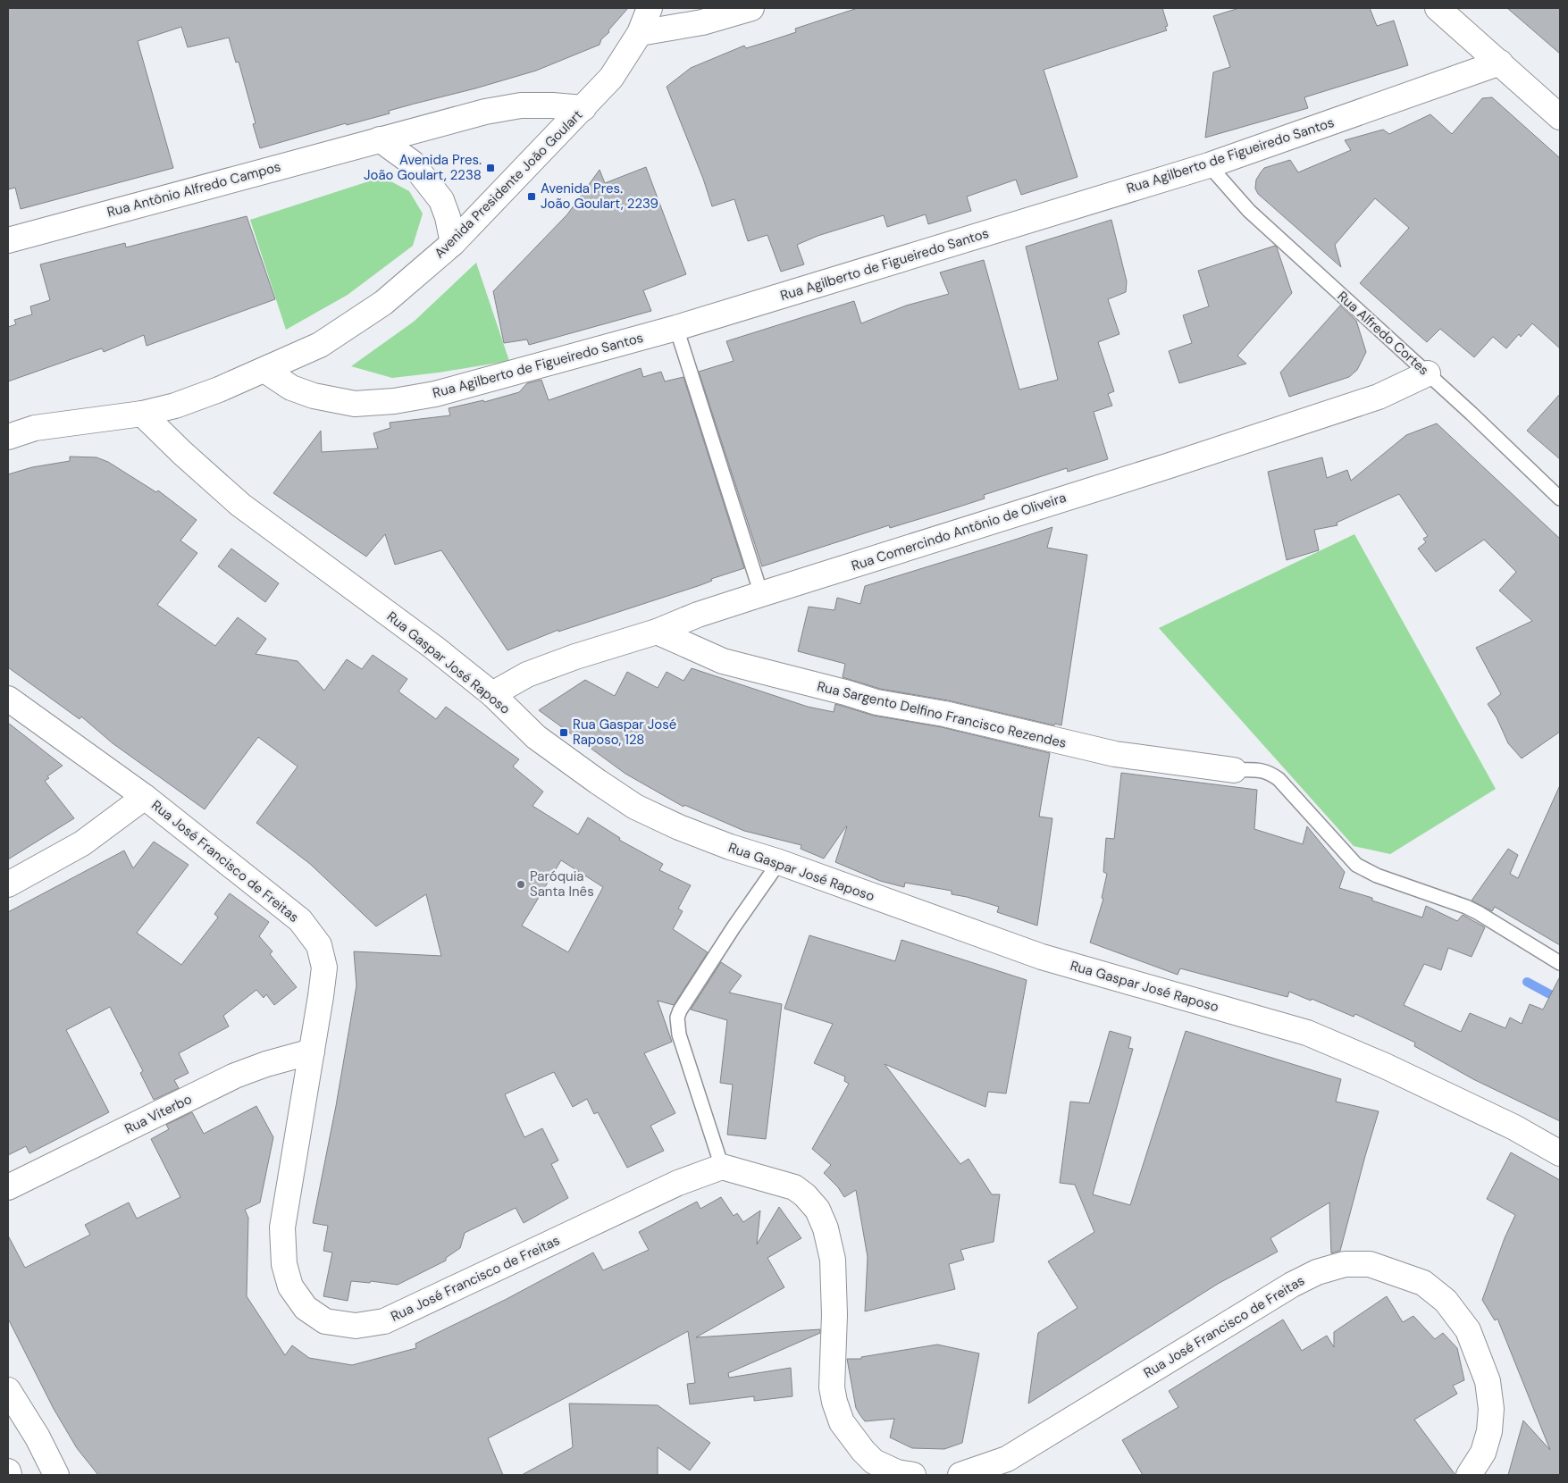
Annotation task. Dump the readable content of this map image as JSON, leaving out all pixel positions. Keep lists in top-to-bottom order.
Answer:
{
  "streets": {
    "street": [
      "Rua Agilberto de Figueiredo Santos",
      "Avenida Presidente João Goulart",
      "Rua Antônio Alfredo Campos",
      "Rua Comercindo Antônio de Oliveira",
      "Rua Gaspar José Raposo",
      "Rua Sargento Delfino Francisco Rezendes",
      "Rua José Francisco de Freitas",
      "Rua Viterbo"
    ],
    "lane": ["Rua Alfredo Cortes"]
  },
  "crossings": [
    ["Rua Agilberto de Figueiredo Santos", "Avenida Presidente João Goulart"],
    ["Rua Agilberto de Figueiredo Santos", "Rua Alfredo Cortes"],
    ["Avenida Presidente João Goulart", "Rua Antônio Alfredo Campos"],
    ["Avenida Presidente João Goulart", "Rua Gaspar José Raposo"],
    ["Rua Alfredo Cortes", "Rua Comercindo Antônio de Oliveira"],
    ["Rua Comercindo Antônio de Oliveira", "Rua Gaspar José Raposo"],
    ["Rua Comercindo Antônio de Oliveira", "Rua Sargento Delfino Francisco Rezendes"],
    ["Rua José Francisco de Freitas", "Rua Viterbo"]
  ],
  "places": {
    "transit": ["Avenida Pres. João Goulart, 2238", "Avenida Pres. João Goulart, 2239", "Rua Gaspar José Raposo, 128"],
    "other": ["Paróquia Santa Inês"]
  }
}
